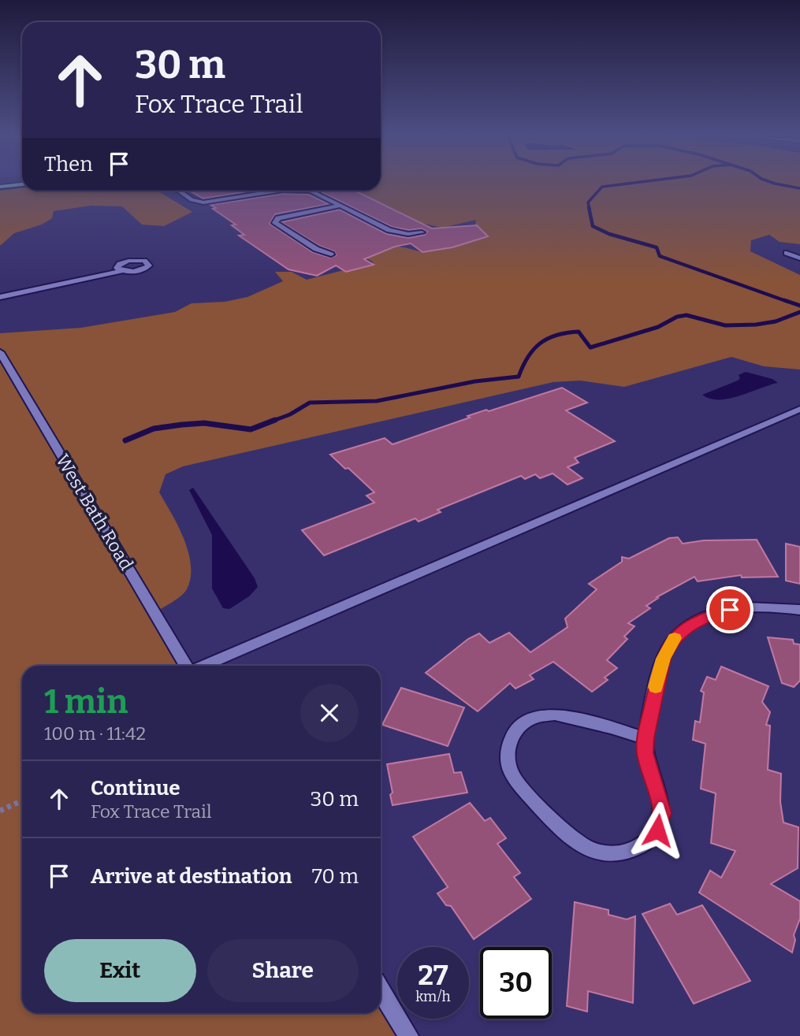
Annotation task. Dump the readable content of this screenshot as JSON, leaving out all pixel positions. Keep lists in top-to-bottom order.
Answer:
{
  "streets": {
    "street": ["West Bath Road"]
  },
  "page": {
    "turn": ["30 m", "Fox Trace Trail"],
    "then": "Then",
    "heading": ["1 min", "100 m · 11:42"],
    "list": [
      {
        "name": "Continue",
        "note": "Fox Trace Trail",
        "value": "30 m"
      },
      {
        "name": "Arrive at destination",
        "value": "70 m"
      }
    ],
    "buttons": ["Exit", "Share"],
    "speed": "27 km/h",
    "limit": "30"
  }
}
